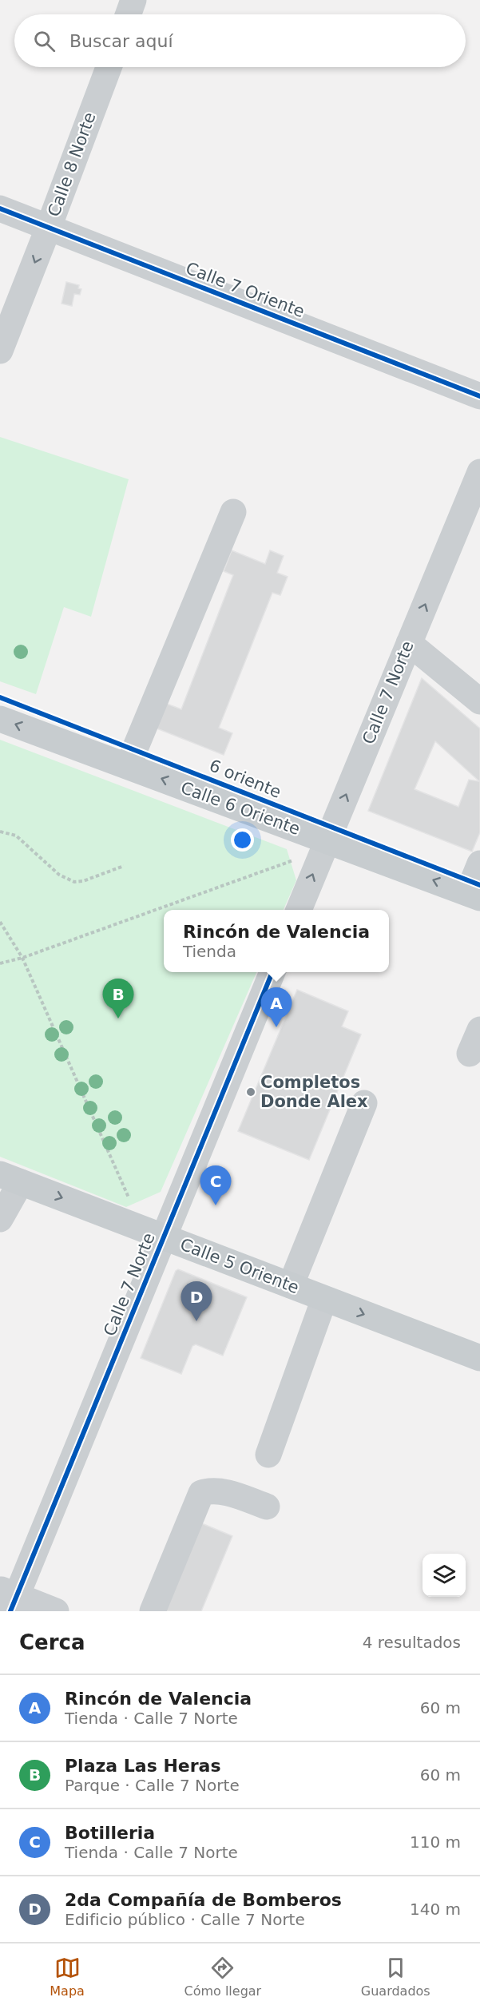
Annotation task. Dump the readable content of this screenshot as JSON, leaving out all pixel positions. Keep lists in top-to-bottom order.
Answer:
{
  "streets": {
    "main road": ["Calle 6 Oriente", "Calle 5 Oriente"],
    "street": ["Calle 8 Norte", "Calle 7 Oriente", "Calle 7 Norte"],
    "cycle path": ["6 oriente"]
  },
  "crossings": [
    ["Calle 8 Norte", "Calle 7 Oriente"],
    ["Calle 7 Norte", "Calle 6 Oriente"],
    ["Calle 7 Norte", "Calle 5 Oriente"]
  ],
  "one_way": ["Calle 8 Norte", "Calle 6 Oriente", "Calle 5 Oriente"],
  "places": ["Completos Donde Alex"],
  "page": {
    "search": "Buscar aquí",
    "popup": ["Rincón de Valencia", "Tienda"],
    "pins": [
      "B",
      "A",
      "C",
      "D"
    ],
    "heading": ["Cerca", "4 resultados"],
    "list": [
      {
        "mark": "A",
        "name": "Rincón de Valencia",
        "note": "Tienda · Calle 7 Norte",
        "value": "60 m"
      },
      {
        "mark": "B",
        "name": "Plaza Las Heras",
        "note": "Parque · Calle 7 Norte",
        "value": "60 m"
      },
      {
        "mark": "C",
        "name": "Botilleria",
        "note": "Tienda · Calle 7 Norte",
        "value": "110 m"
      },
      {
        "mark": "D",
        "name": "2da Compañía de Bomberos",
        "note": "Edificio público · Calle 7 Norte",
        "value": "140 m"
      }
    ],
    "nav": ["Mapa", "Cómo llegar", "Guardados"]
  }
}
